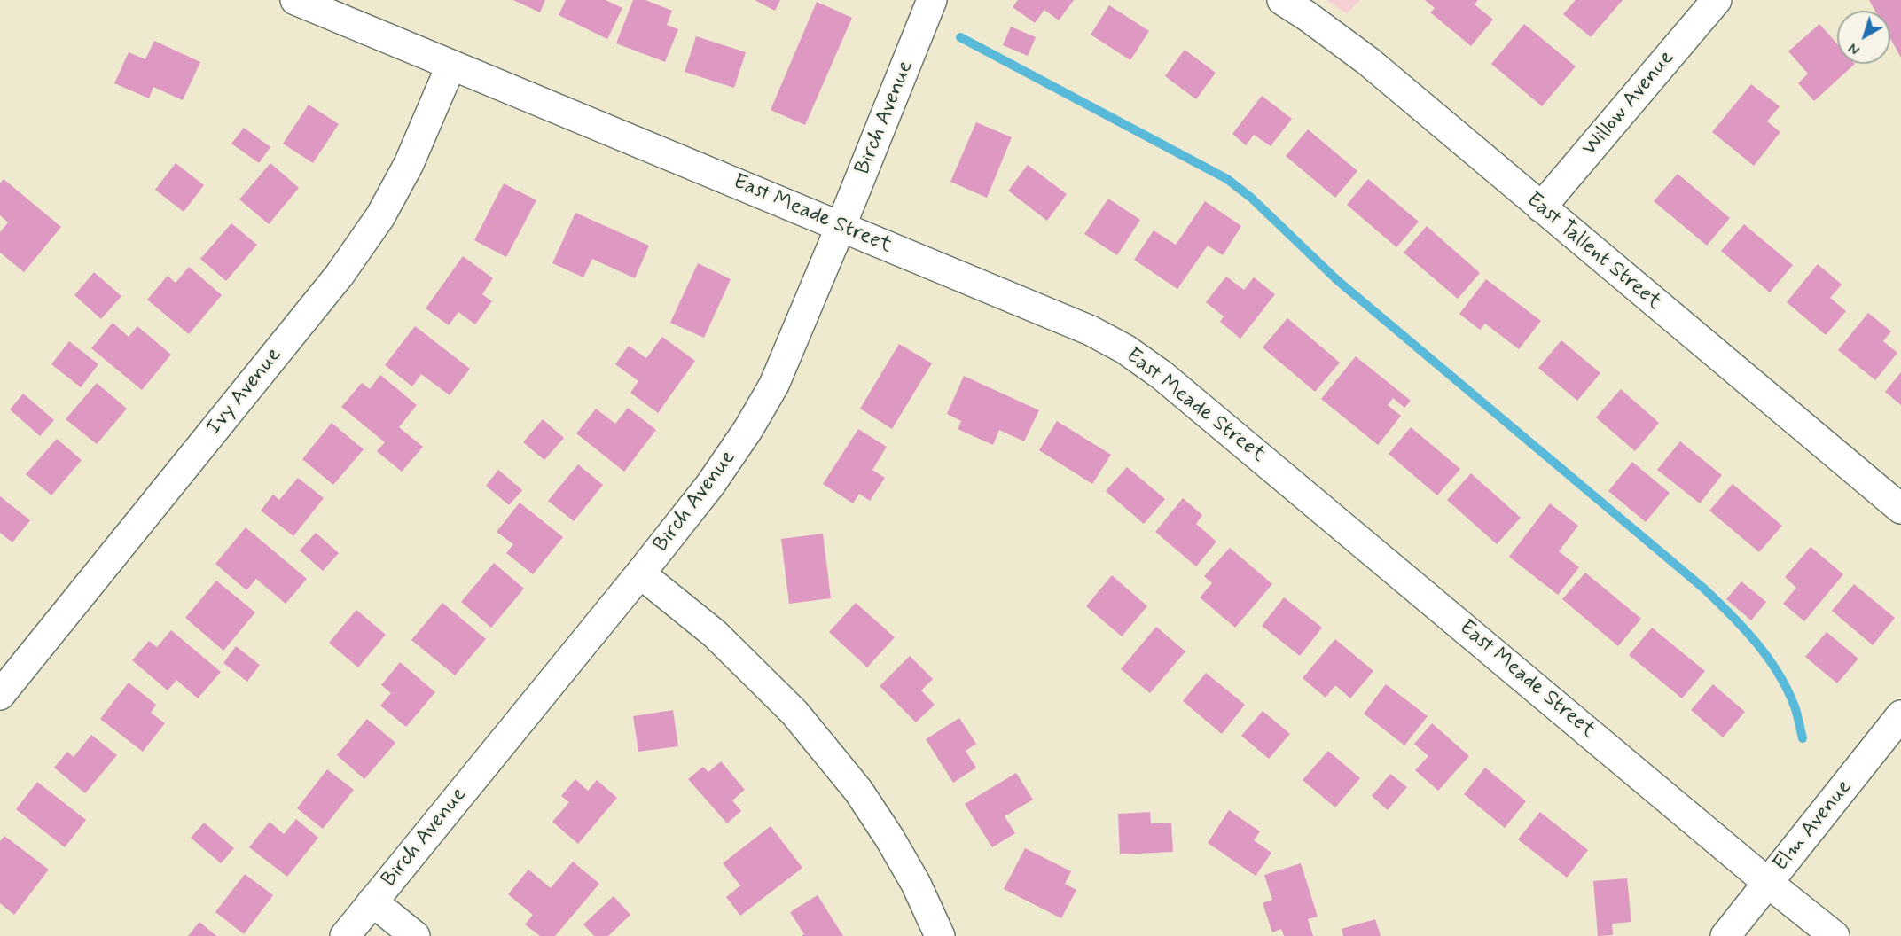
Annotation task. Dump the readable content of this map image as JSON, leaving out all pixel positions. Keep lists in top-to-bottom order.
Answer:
{
  "streets": {
    "street": [
      "Willow Avenue",
      "Birch Avenue",
      "East Meade Street",
      "East Tallent Street",
      "Ivy Avenue",
      "Elm Avenue"
    ]
  },
  "crossings": [
    ["Willow Avenue", "East Tallent Street"],
    ["Birch Avenue", "East Meade Street"],
    ["East Meade Street", "Ivy Avenue"],
    ["East Meade Street", "Elm Avenue"]
  ],
  "north": "bottom left"
}
